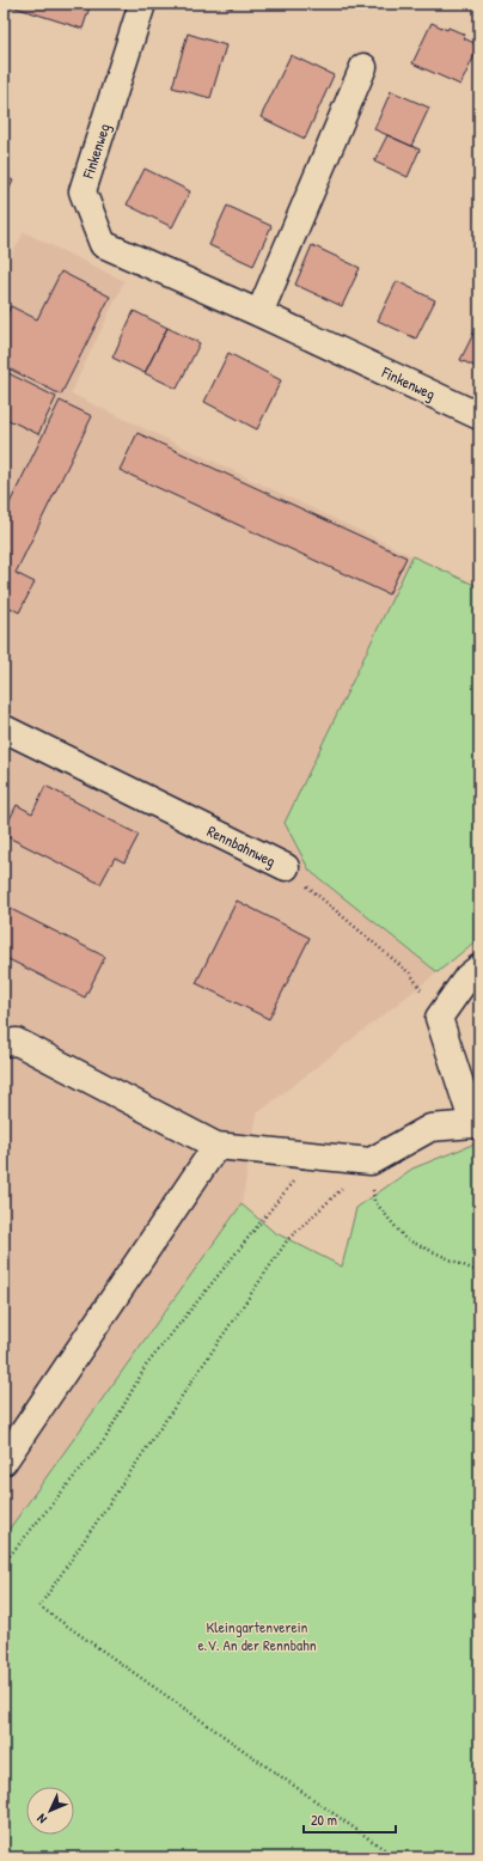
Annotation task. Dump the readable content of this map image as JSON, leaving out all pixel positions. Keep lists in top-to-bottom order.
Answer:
{
  "streets": {
    "street": ["Finkenweg", "Rennbahnweg"]
  },
  "parks": ["Kleingartenverein e.V. An der Rennbahn"],
  "scale_bar": "20 m",
  "north": "bottom left"
}
